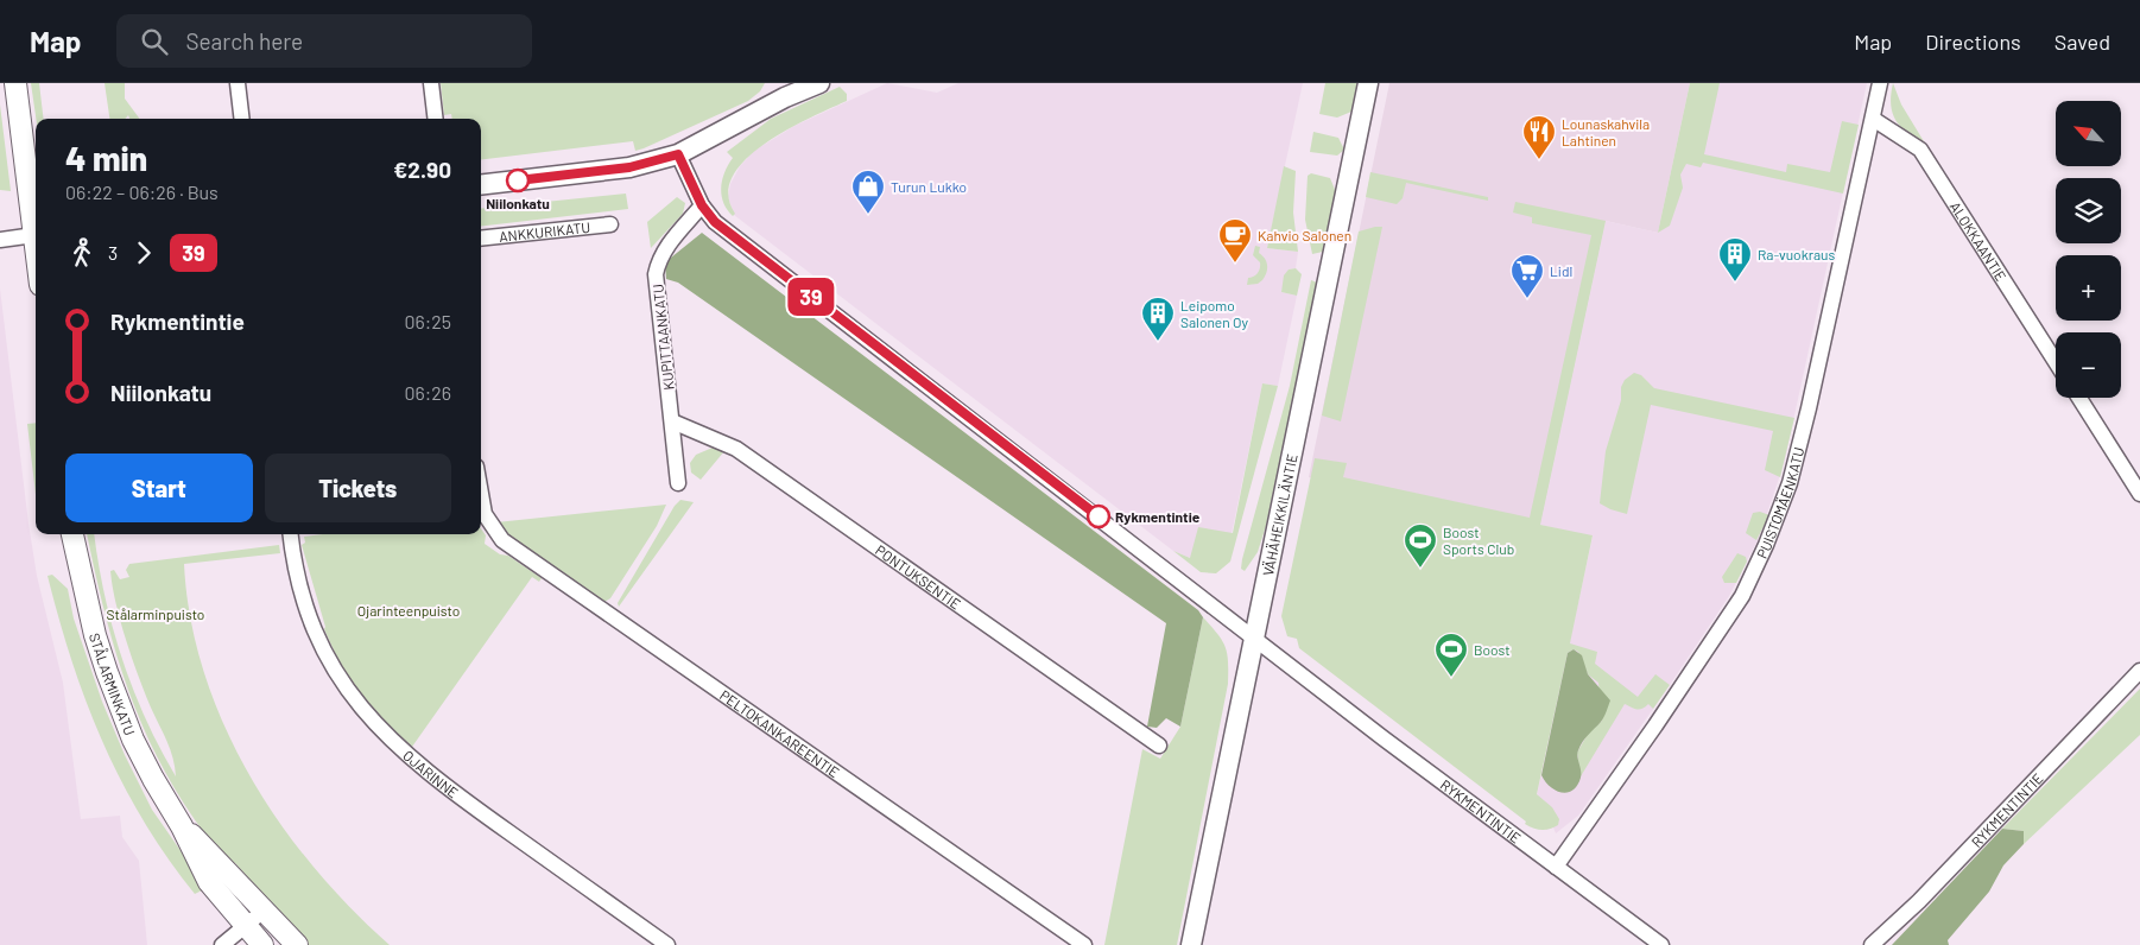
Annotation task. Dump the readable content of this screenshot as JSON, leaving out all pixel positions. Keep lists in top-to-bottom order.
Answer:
{
  "streets": {
    "main road": ["STÅLARMINKATU"],
    "street": [
      "ANKKURIKATU",
      "ALOKKAANTIE",
      "KUPITTAANKATU",
      "PUISTOMÄENKATU",
      "VÄHÄHEIKKILÄNTIE",
      "PONTUKSENTIE",
      "PELTOKANKAREENTIE",
      "OJARINNE",
      "RYKMENTINTIE"
    ]
  },
  "crossings": [
    ["ALOKKAANTIE", "PUISTOMÄENKATU"],
    ["KUPITTAANKATU", "PONTUKSENTIE"],
    ["KUPITTAANKATU", "RYKMENTINTIE"],
    ["PUISTOMÄENKATU", "RYKMENTINTIE"],
    ["VÄHÄHEIKKILÄNTIE", "RYKMENTINTIE"]
  ],
  "parks": ["Ojarinteenpuisto", "Stålarminpuisto"],
  "places": {
    "restaurant": ["Lounaskahvila Lahtinen"],
    "other": ["Niilonkatu", "Rykmentintie"],
    "shop": ["Turun Lukko"],
    "cafe": ["Kahvio Salonen"],
    "building": ["Ra-vuokraus", "Leipomo Salonen Oy"],
    "supermarket": ["Lidl"],
    "sports": ["Boost Sports Club", "Boost"]
  },
  "lines": ["bus line 39"],
  "north": "top left",
  "page": {
    "header": "Map",
    "search": "Search here",
    "nav": ["Map", "Directions", "Saved"],
    "on_map": "39",
    "map_buttons": ["+", "−"],
    "heading": ["4 min", "06:22 – 06:26 · Bus", "€2.90"],
    "legs": ["3", "39"],
    "list": [
      {
        "name": "Rykmentintie",
        "value": "06:25"
      },
      {
        "name": "Niilonkatu",
        "value": "06:26"
      }
    ],
    "buttons": ["Start", "Tickets"]
  }
}
